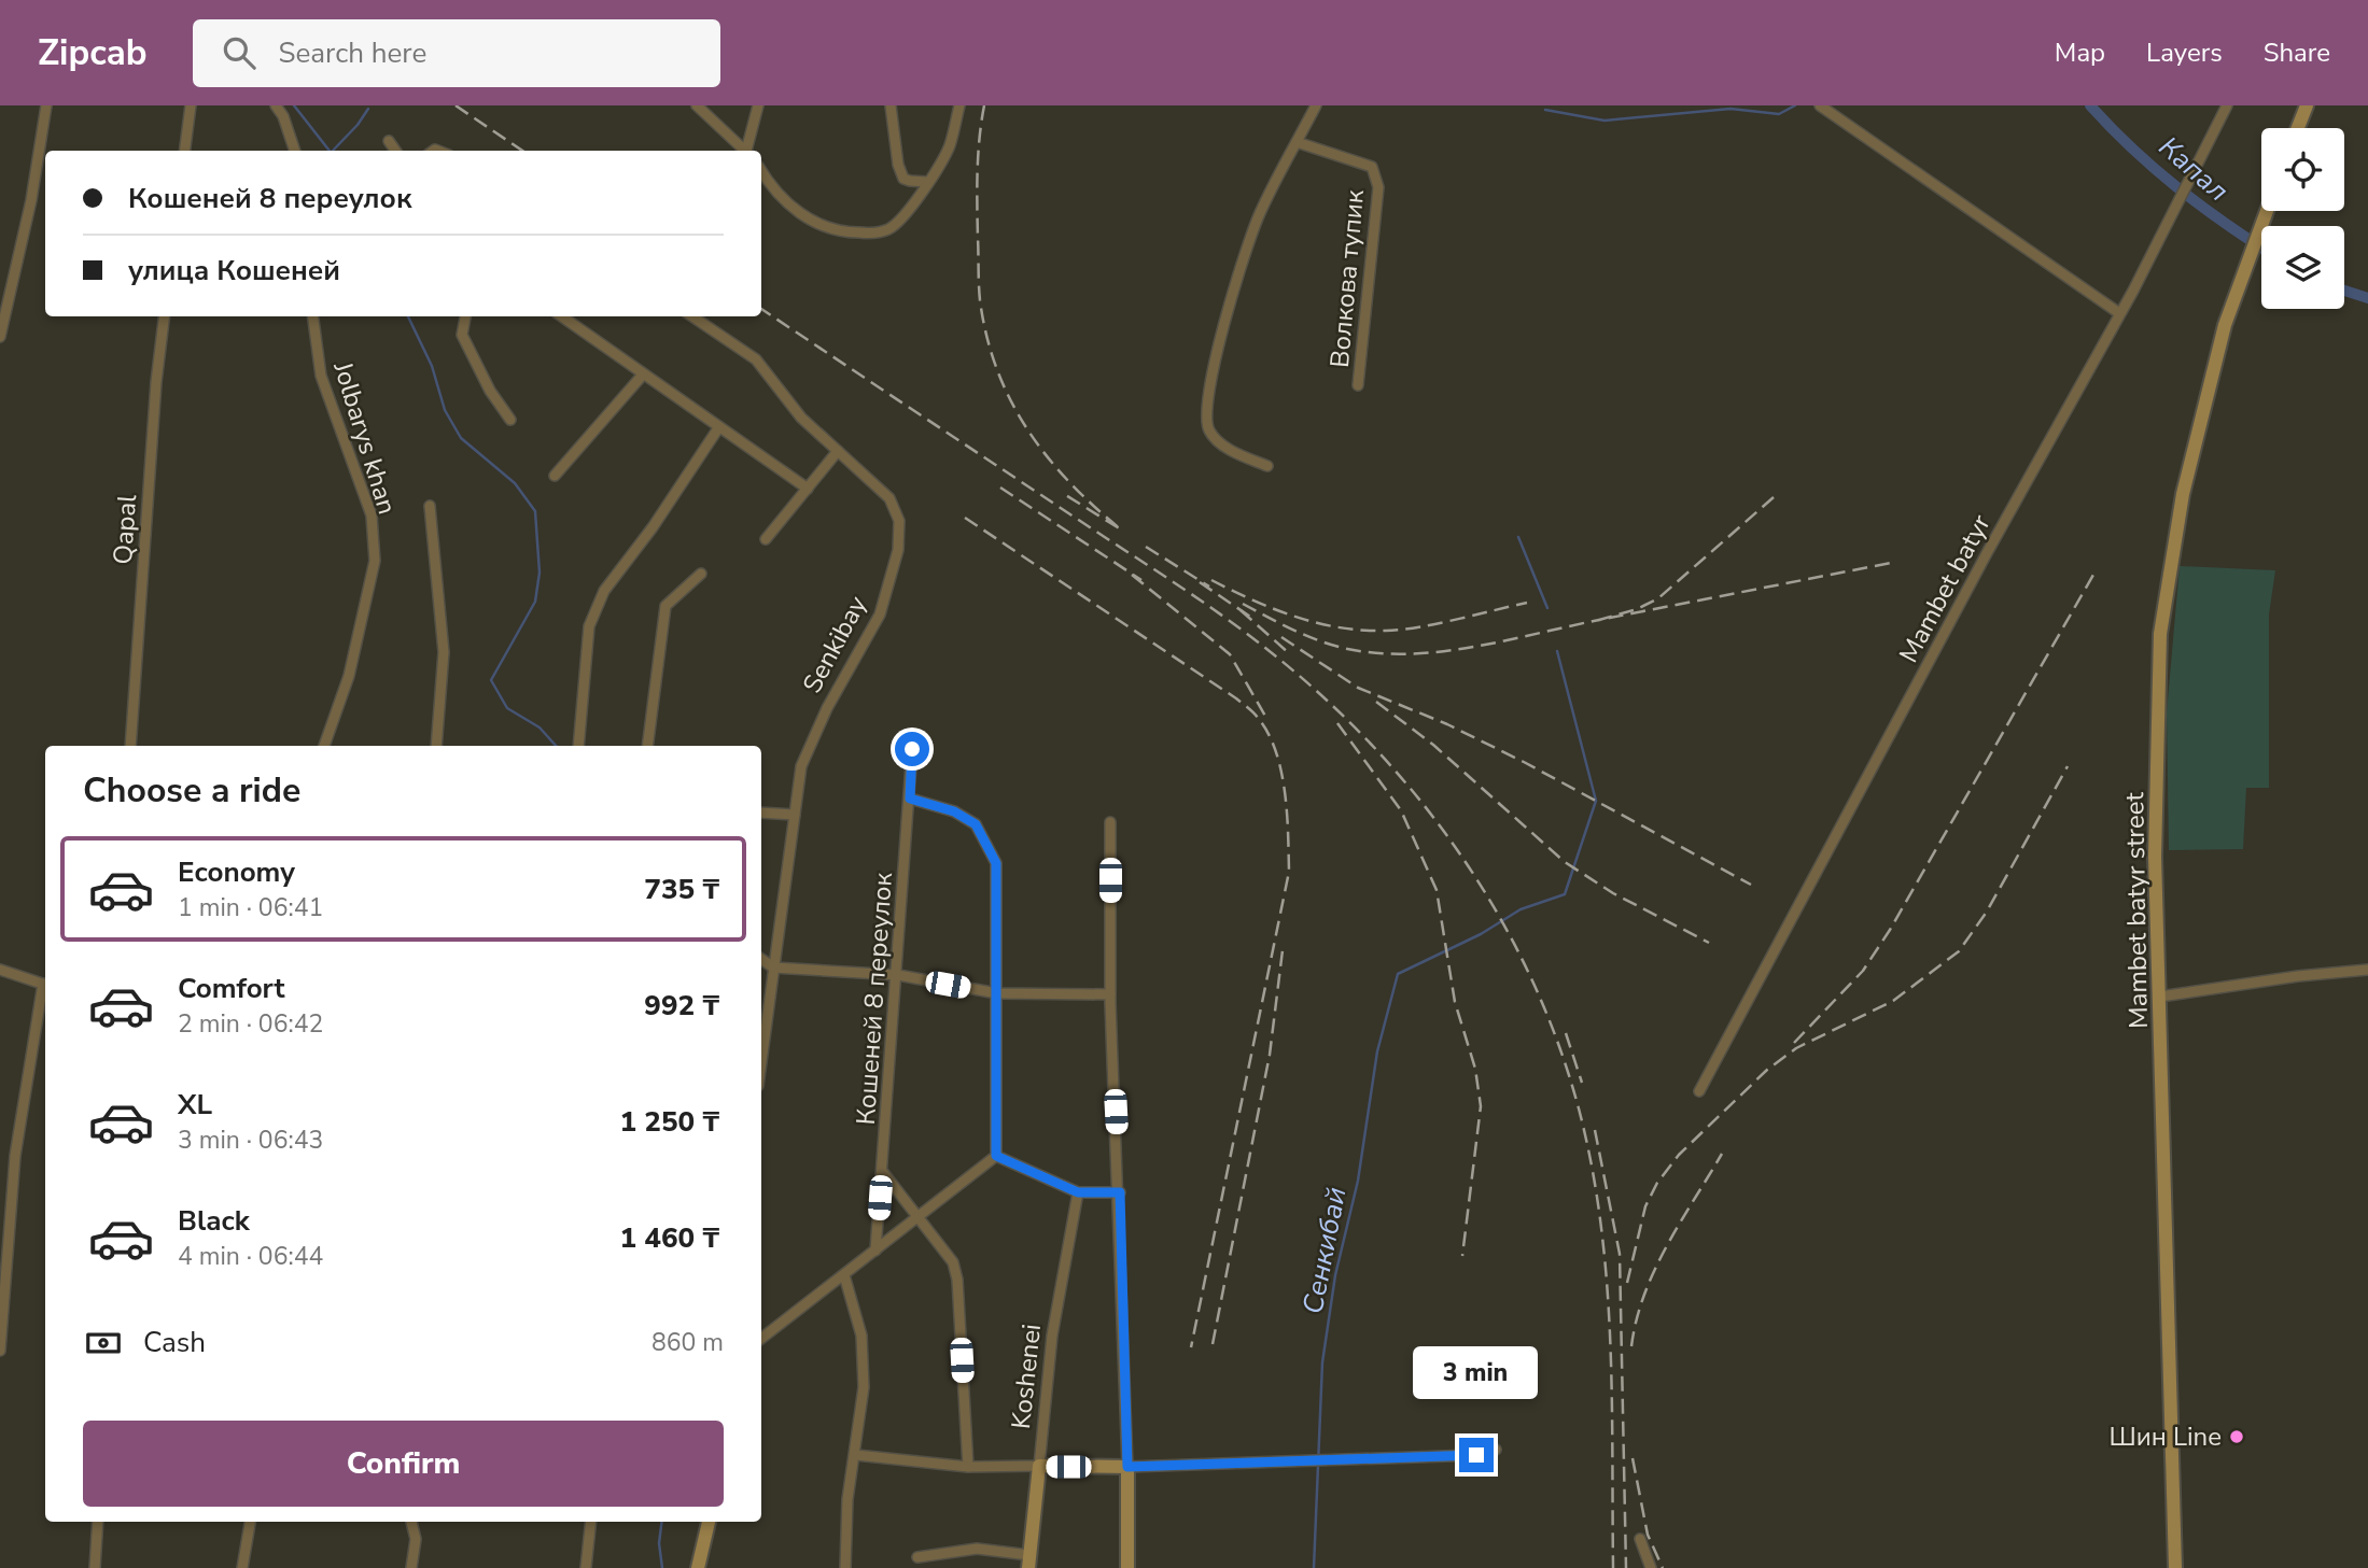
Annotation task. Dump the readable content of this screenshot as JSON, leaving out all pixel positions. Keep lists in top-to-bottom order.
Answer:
{
  "streets": {
    "main road": ["Mambet batyr street", "Koshenei"],
    "street": [
      "Волкова тупик",
      "Jolbarys khan",
      "Qapal",
      "Mambet batyr",
      "Senkibay",
      "Кошеней 8 переулок"
    ]
  },
  "water": ["Капал", "Сенкибай"],
  "places": ["Шин Line"],
  "page": {
    "header": "Zipcab",
    "search": "Search here",
    "nav": ["Map", "Layers", "Share"],
    "banner": ["Кошеней 8 переулок", "улица Кошеней"],
    "heading": "Choose a ride",
    "list": [
      {
        "name": "Economy",
        "note": "1 min · 06:41",
        "value": "735 ₸"
      },
      {
        "name": "Comfort",
        "note": "2 min · 06:42",
        "value": "992 ₸"
      },
      {
        "name": "XL",
        "note": "3 min · 06:43",
        "value": "1 250 ₸"
      },
      {
        "name": "Black",
        "note": "4 min · 06:44",
        "value": "1 460 ₸"
      }
    ],
    "pay": ["Cash", "860 m"],
    "bubble": "3 min",
    "buttons": "Confirm"
  }
}
